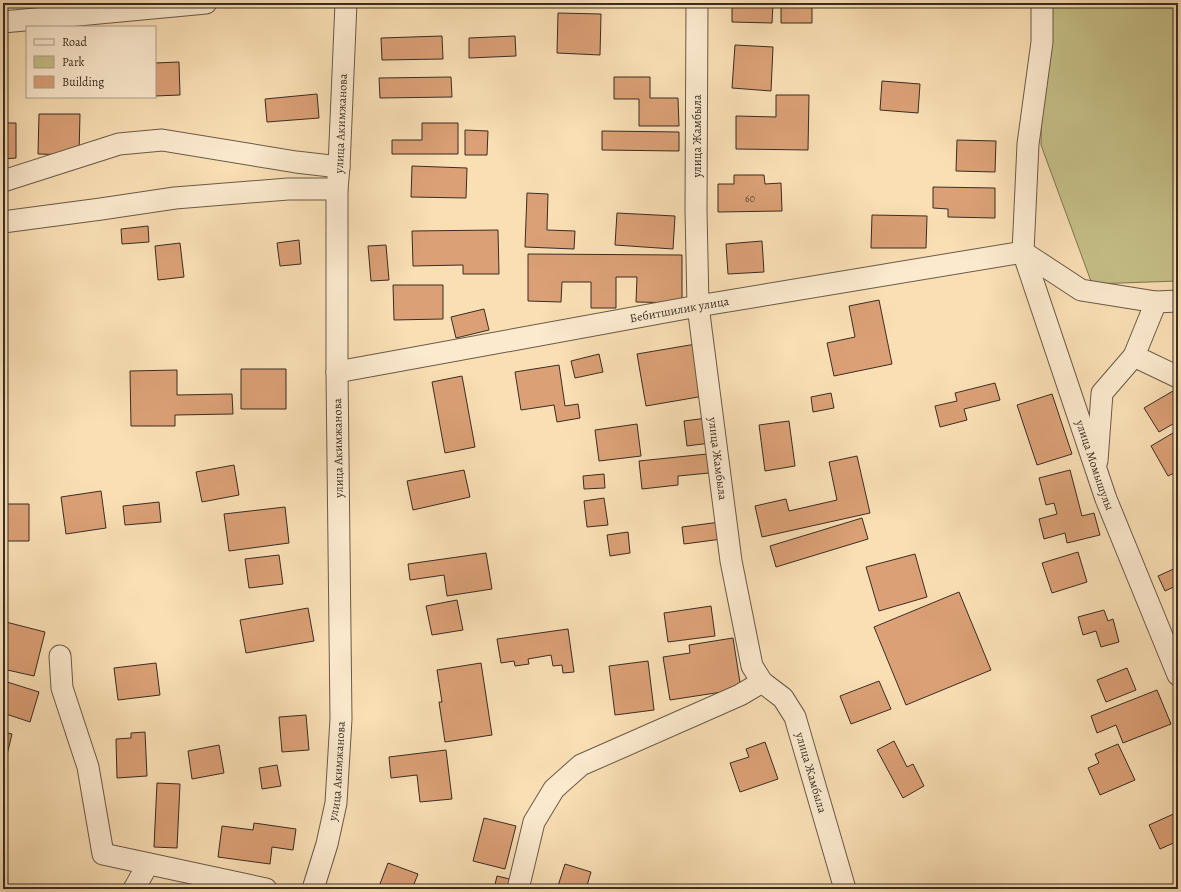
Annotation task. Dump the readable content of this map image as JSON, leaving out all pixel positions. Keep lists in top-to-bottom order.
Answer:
{
  "streets": {
    "street": [
      "улица Акимжанова",
      "улица Жамбыла",
      "Бебитшилик улица",
      "улица Момышулы"
    ]
  },
  "crossings": [
    ["улица Акимжанова", "Бебитшилик улица"],
    ["улица Жамбыла", "Бебитшилик улица"],
    ["Бебитшилик улица", "улица Момышулы"]
  ],
  "house_numbers": ["60"],
  "legend": ["Road", "Park", "Building"]
}
